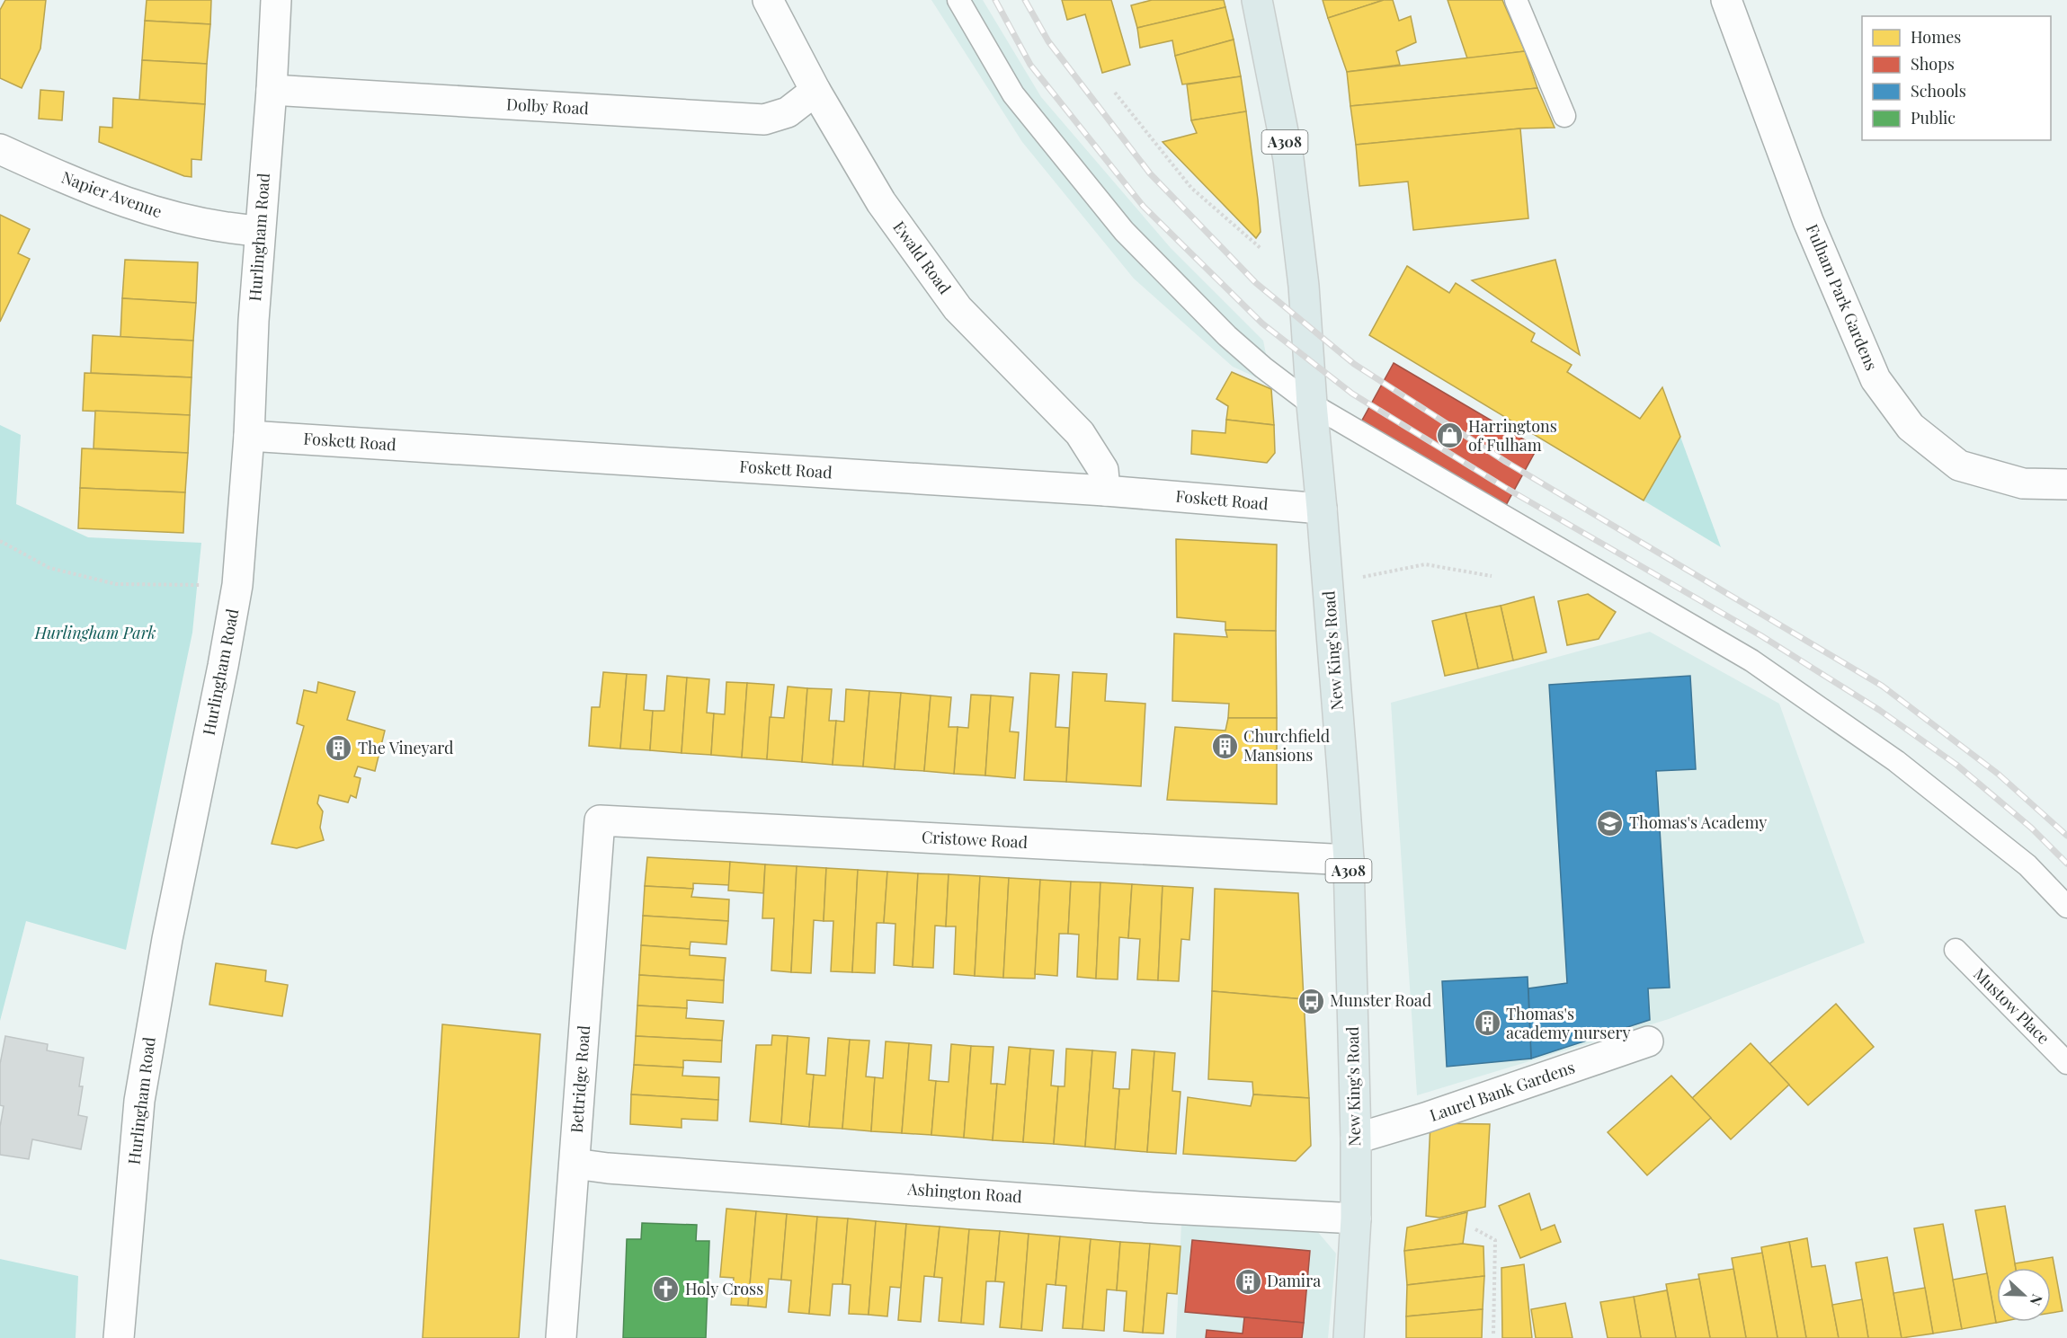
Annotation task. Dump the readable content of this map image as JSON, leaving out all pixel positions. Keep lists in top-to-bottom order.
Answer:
{
  "streets": {
    "main road": ["A308", "New King's Road"],
    "street": [
      "Dolby Road",
      "Napier Avenue",
      "Hurlingham Road",
      "Ewald Road",
      "Fulham Park Gardens",
      "Foskett Road",
      "Cristowe Road",
      "Bettridge Road",
      "Laurel Bank Gardens",
      "Ashington Road"
    ],
    "lane": ["Mustow Place"]
  },
  "crossings": [
    ["Dolby Road", "Hurlingham Road"],
    ["Dolby Road", "Ewald Road"],
    ["Napier Avenue", "Hurlingham Road"],
    ["Hurlingham Road", "Foskett Road"],
    ["Ewald Road", "Foskett Road"],
    ["Foskett Road", "New King's Road"],
    ["New King's Road", "Cristowe Road"],
    ["New King's Road", "Laurel Bank Gardens"],
    ["New King's Road", "Ashington Road"],
    ["Cristowe Road", "Bettridge Road"],
    ["Bettridge Road", "Ashington Road"]
  ],
  "parks": ["Hurlingham Park"],
  "places": {
    "shop": ["Harringtons of Fulham"],
    "building": [
      "Churchfield Mansions",
      "The Vineyard",
      "Thomas's academy nursery",
      "Damira"
    ],
    "school or university": ["Thomas's Academy"],
    "bus stop": ["Munster Road"],
    "church": ["Holy Cross"]
  },
  "legend": [
    "Homes",
    "Shops",
    "Schools",
    "Public"
  ],
  "north": "right"
}
